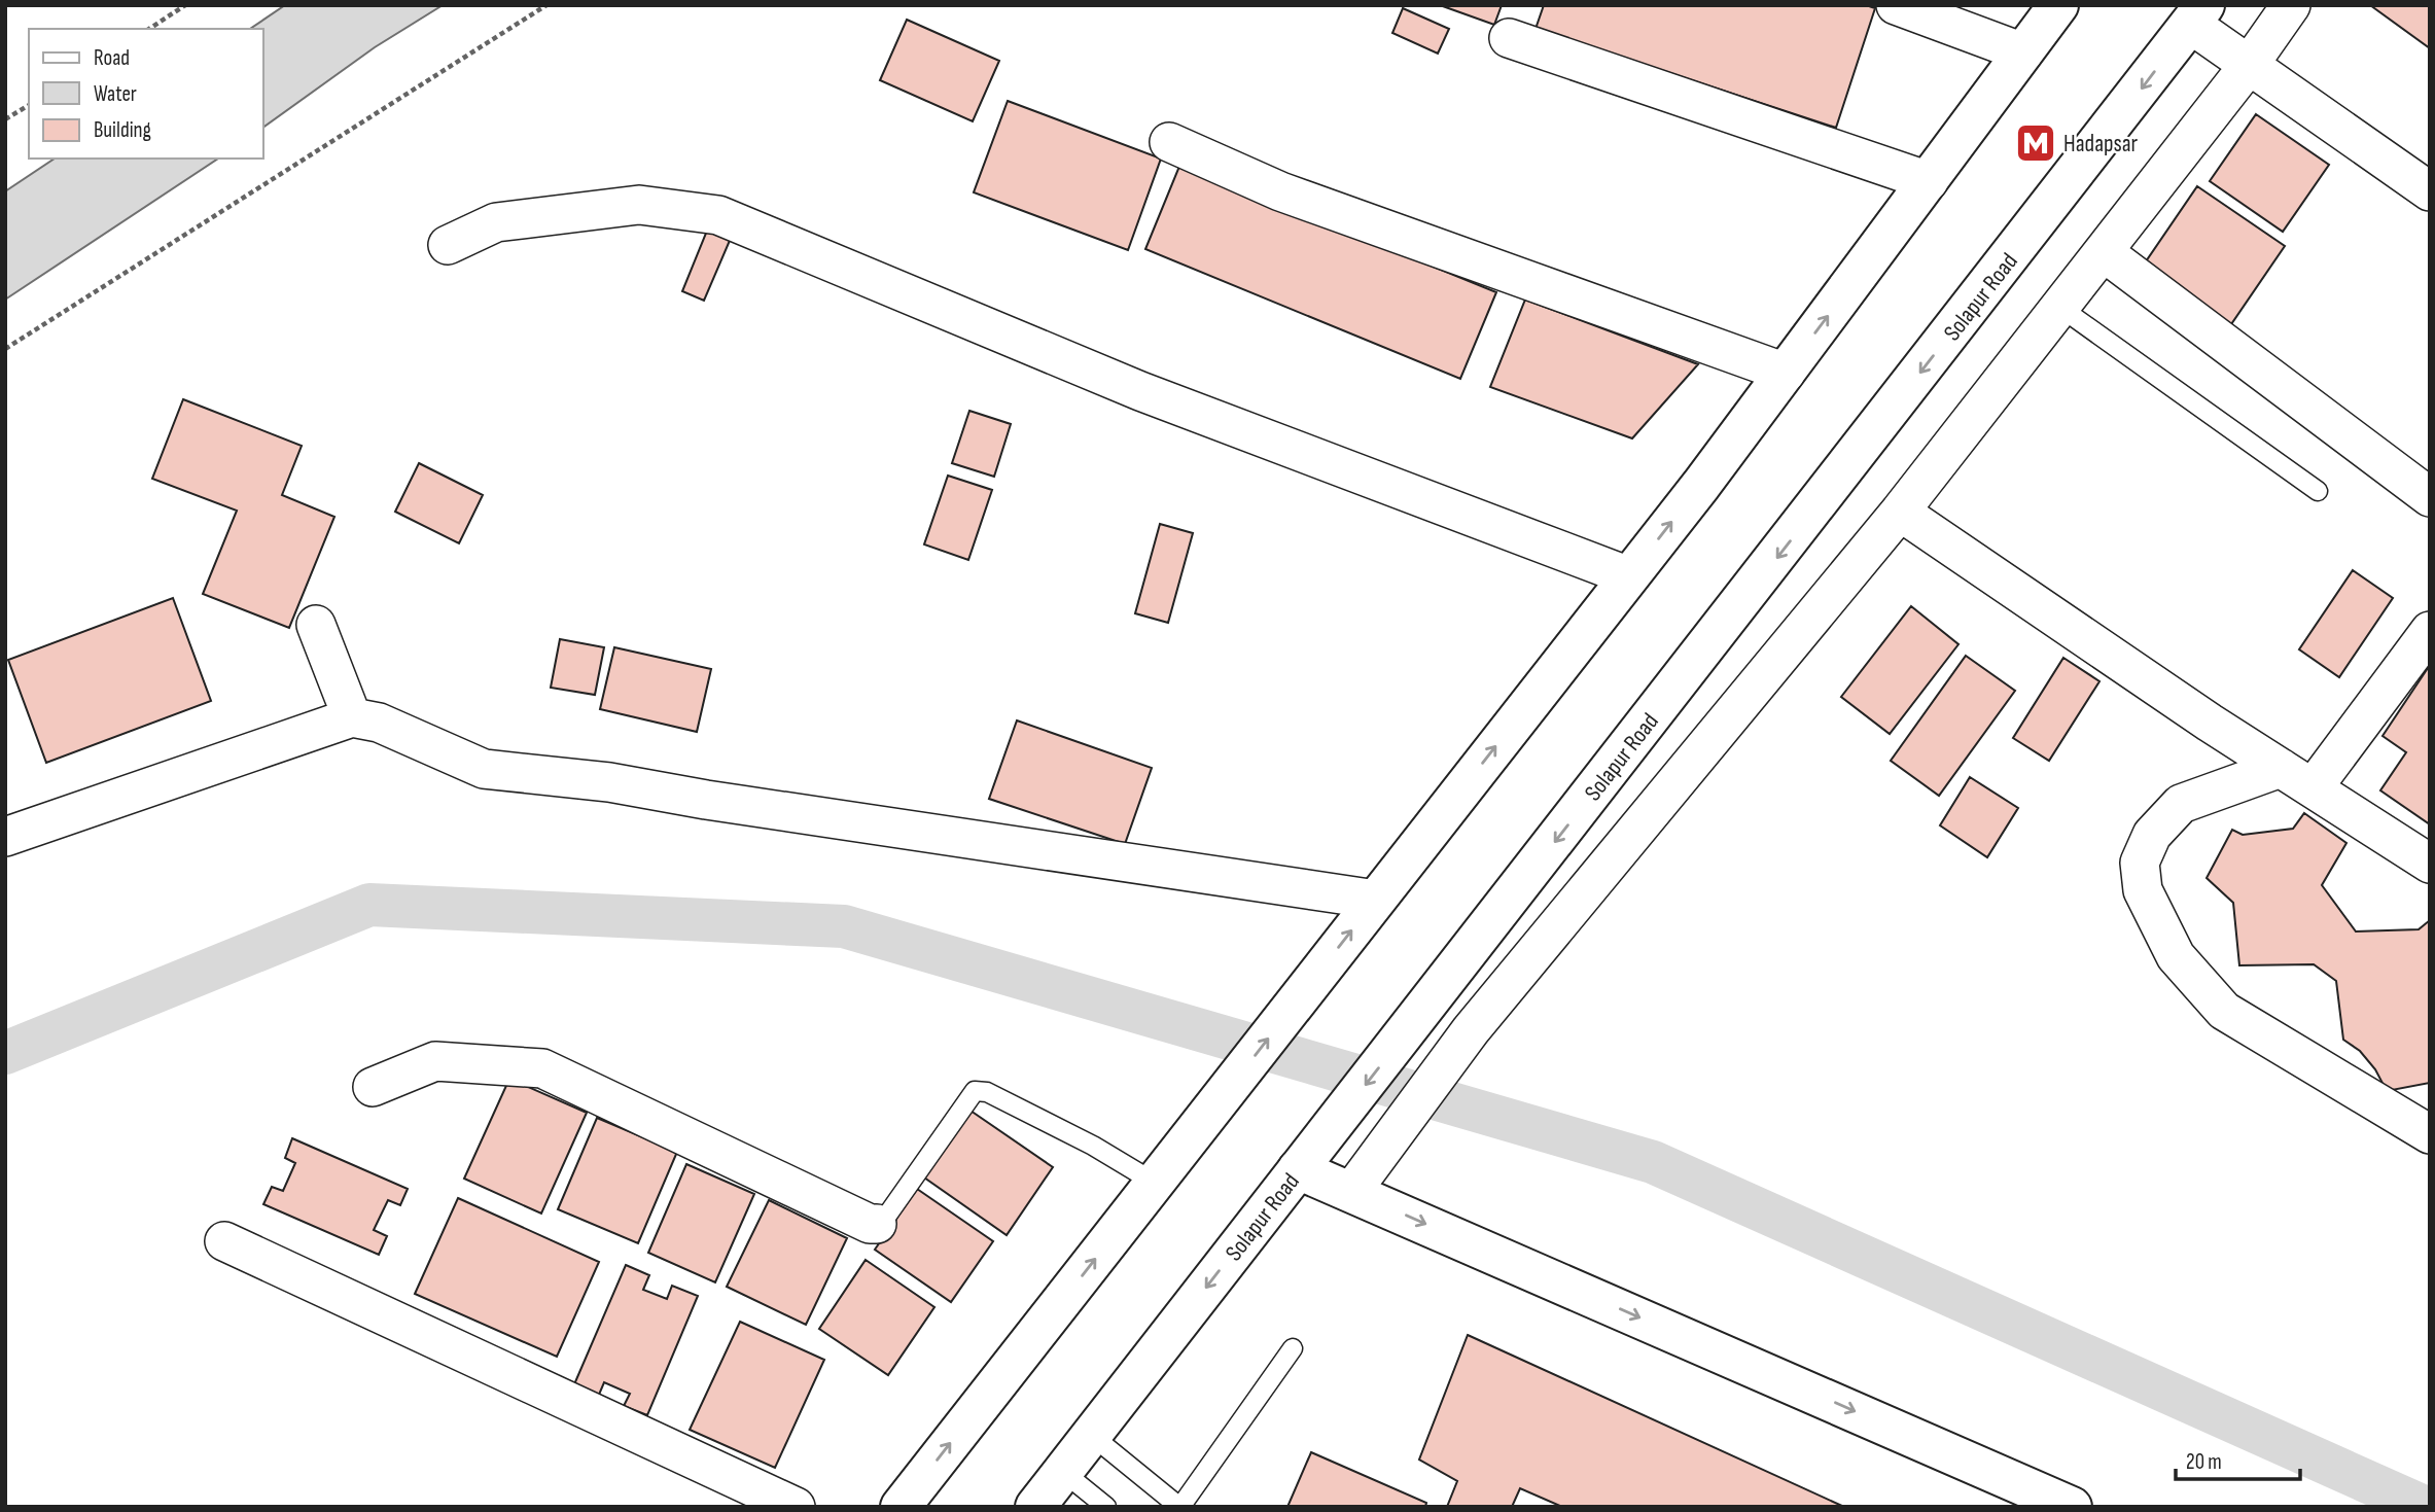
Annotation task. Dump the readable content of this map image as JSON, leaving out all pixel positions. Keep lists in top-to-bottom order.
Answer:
{
  "streets": {
    "main road": ["Solapur Road"]
  },
  "places": {
    "metro station": ["Hadapsar"]
  },
  "legend": ["Road", "Water", "Building"],
  "scale_bar": "20 m"
}
